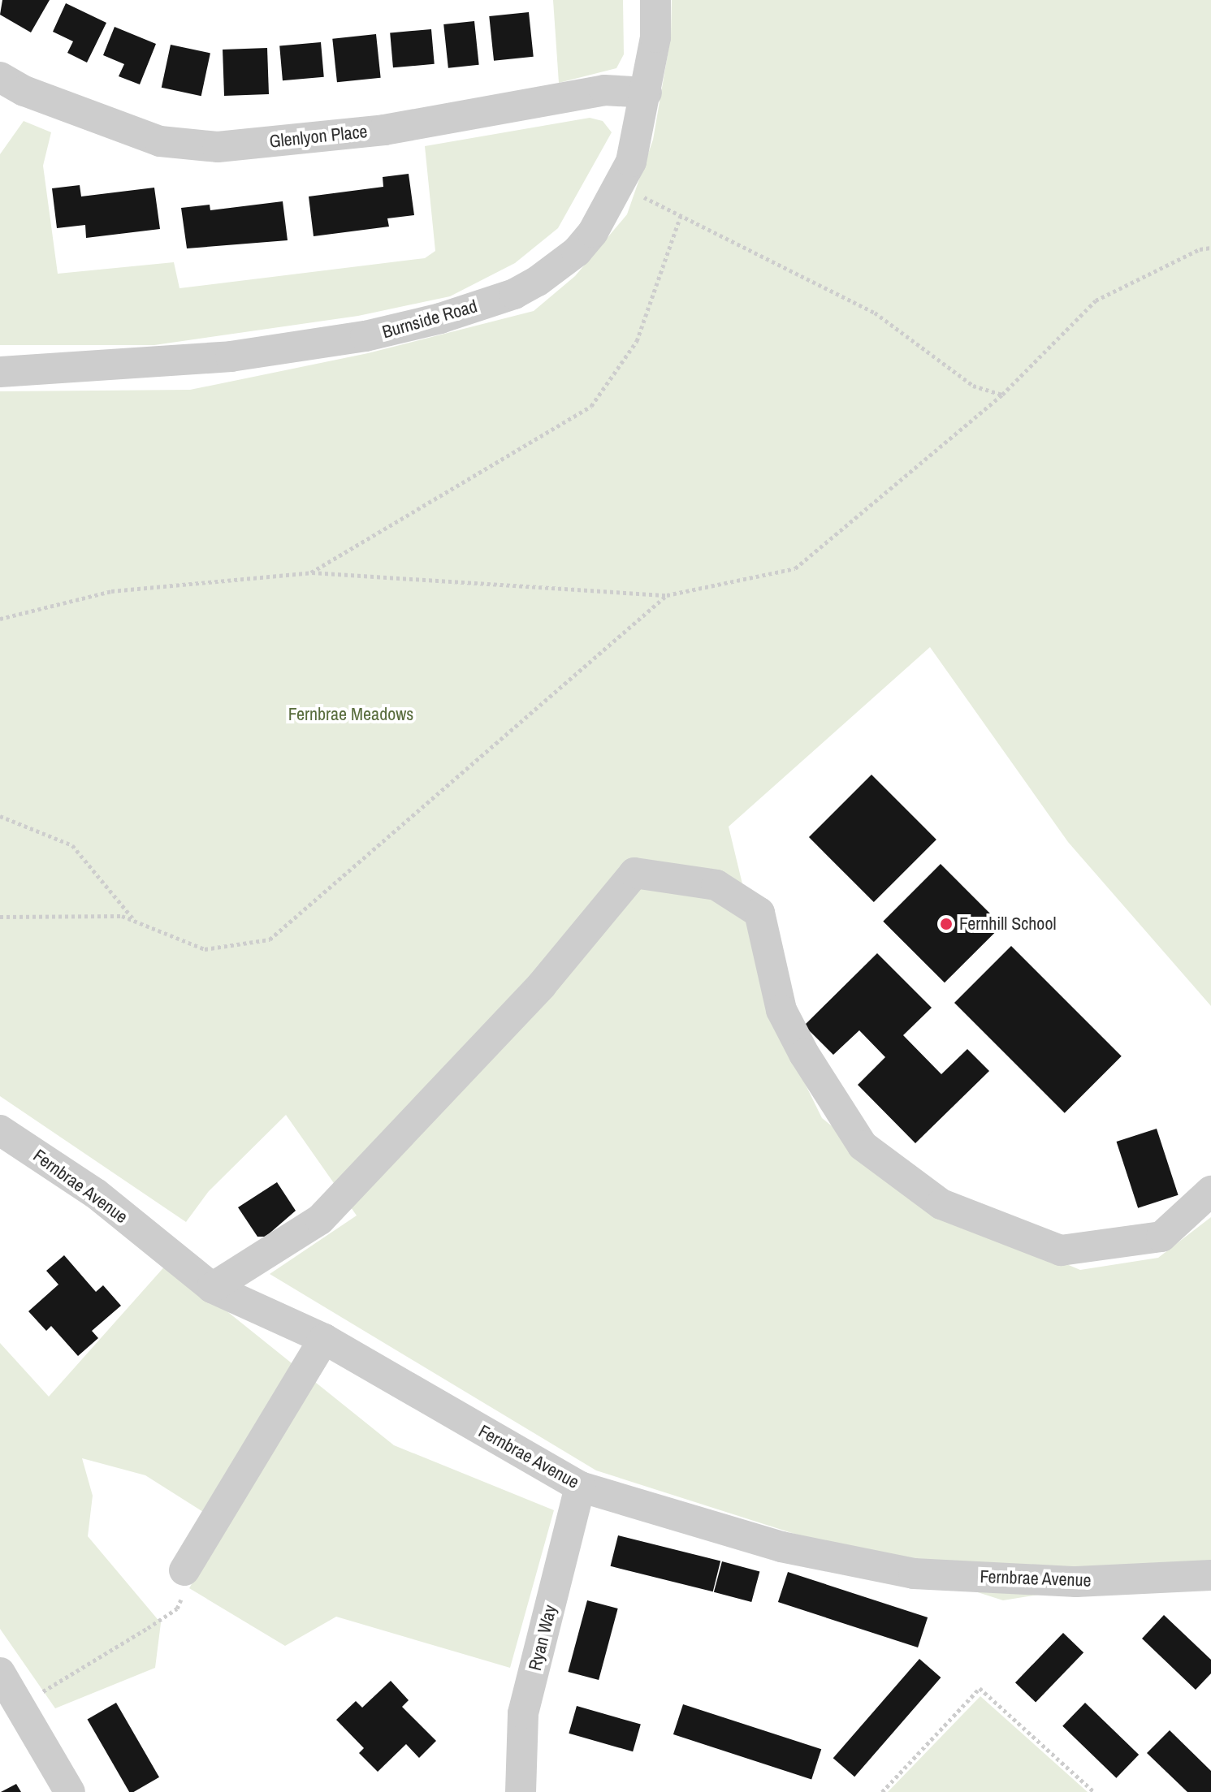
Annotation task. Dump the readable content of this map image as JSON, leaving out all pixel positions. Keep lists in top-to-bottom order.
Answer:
{
  "streets": {
    "street": [
      "Glenlyon Place",
      "Burnside Road",
      "Fernbrae Avenue",
      "Ryan Way"
    ]
  },
  "crossings": [
    ["Glenlyon Place", "Burnside Road"],
    ["Fernbrae Avenue", "Ryan Way"]
  ],
  "parks": ["Fernbrae Meadows"],
  "places": ["Fernhill School"]
}
